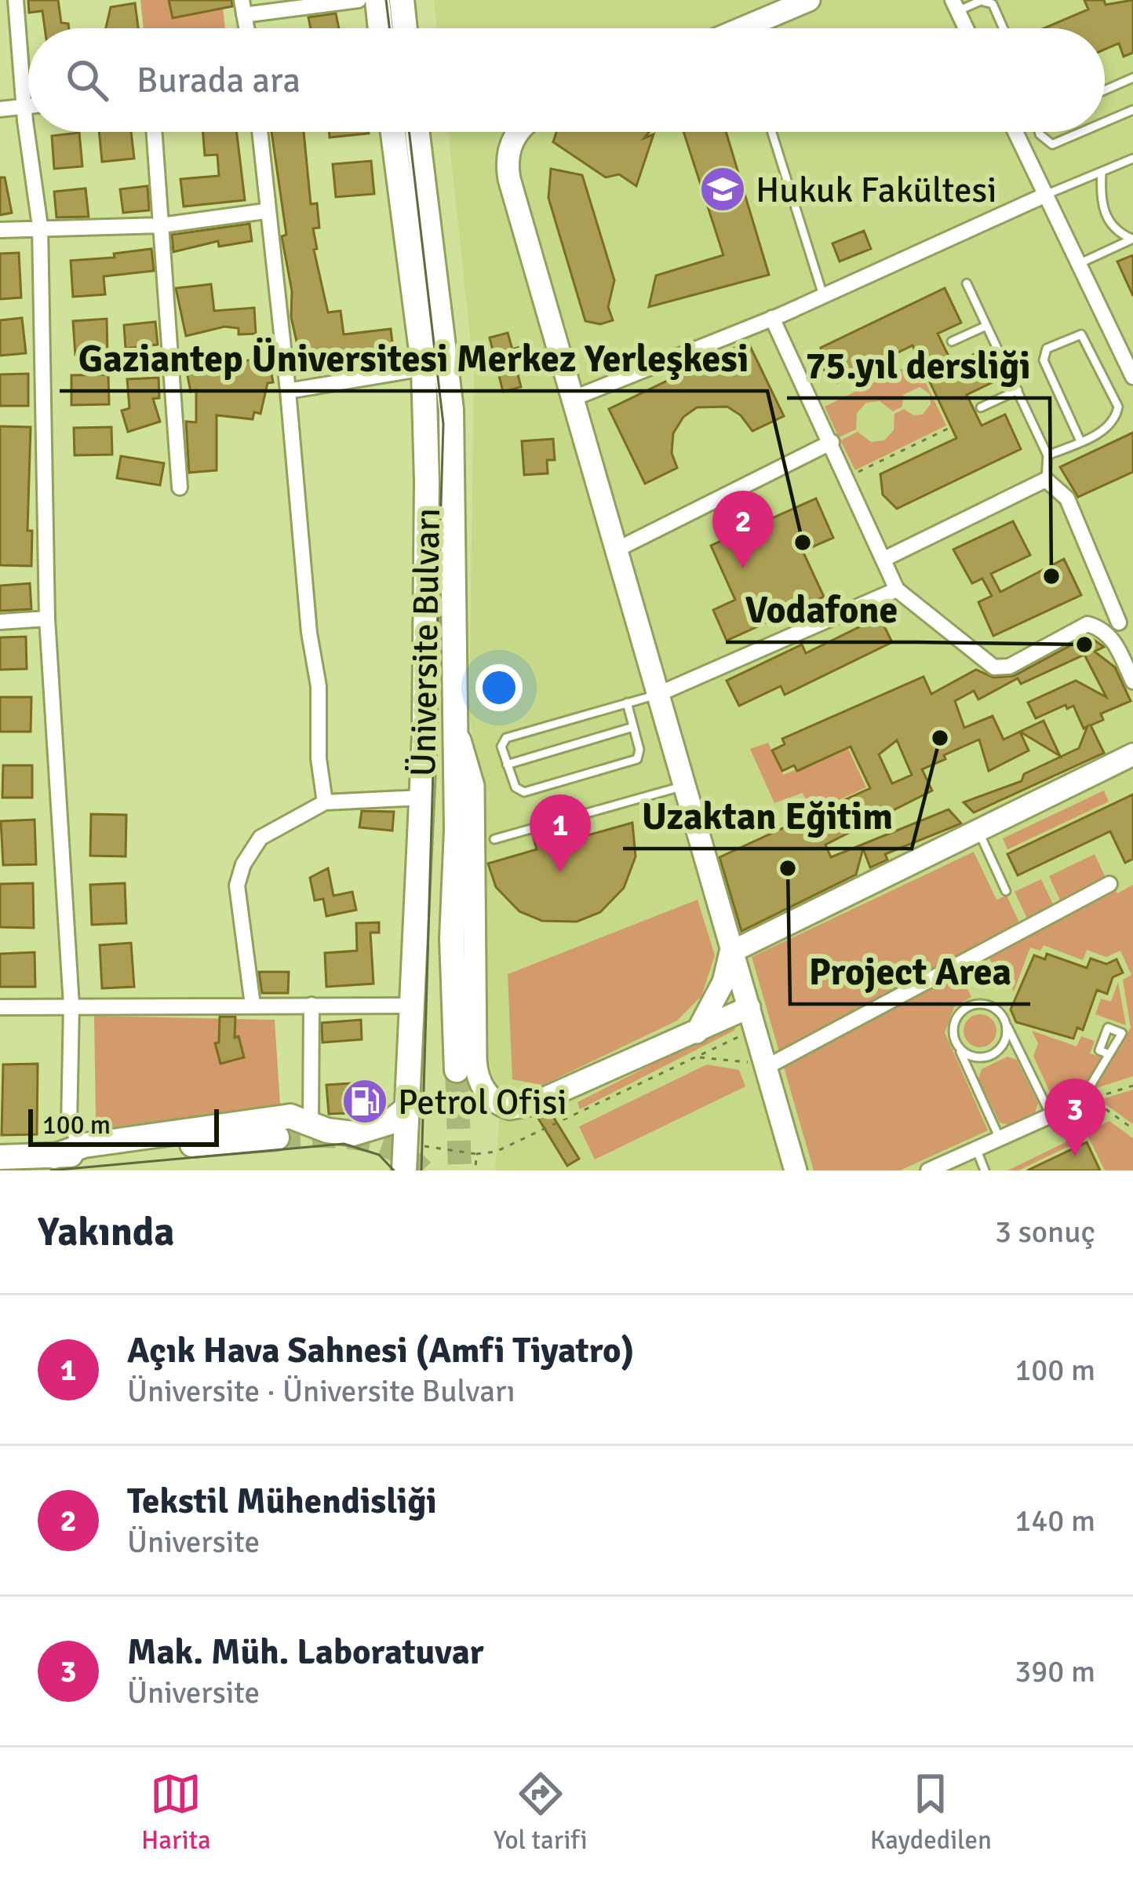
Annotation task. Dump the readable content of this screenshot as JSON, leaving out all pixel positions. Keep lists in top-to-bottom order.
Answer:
{
  "streets": {
    "main road": ["Üniversite Bulvarı"]
  },
  "places": {
    "school or university": ["Hukuk Fakültesi"],
    "other": [
      "Gaziantep Üniversitesi Merkez Yerleşkesi",
      "75.yıl dersliği",
      "Vodafone",
      "Uzaktan Eğitim",
      "Project Area"
    ],
    "fuel station": ["Petrol Ofisi"]
  },
  "scale_bar": "100 m",
  "page": {
    "search": "Burada ara",
    "pins": ["2", "1", "3"],
    "scale": "100 m",
    "heading": ["Yakında", "3 sonuç"],
    "list": [
      {
        "mark": "1",
        "name": "Açık Hava Sahnesi (Amfi Tiyatro)",
        "note": "Üniversite · Üniversite Bulvarı",
        "value": "100 m"
      },
      {
        "mark": "2",
        "name": "Tekstil Mühendisliği",
        "note": "Üniversite",
        "value": "140 m"
      },
      {
        "mark": "3",
        "name": "Mak. Müh. Laboratuvar",
        "note": "Üniversite",
        "value": "390 m"
      }
    ],
    "nav": ["Harita", "Yol tarifi", "Kaydedilen"]
  }
}
